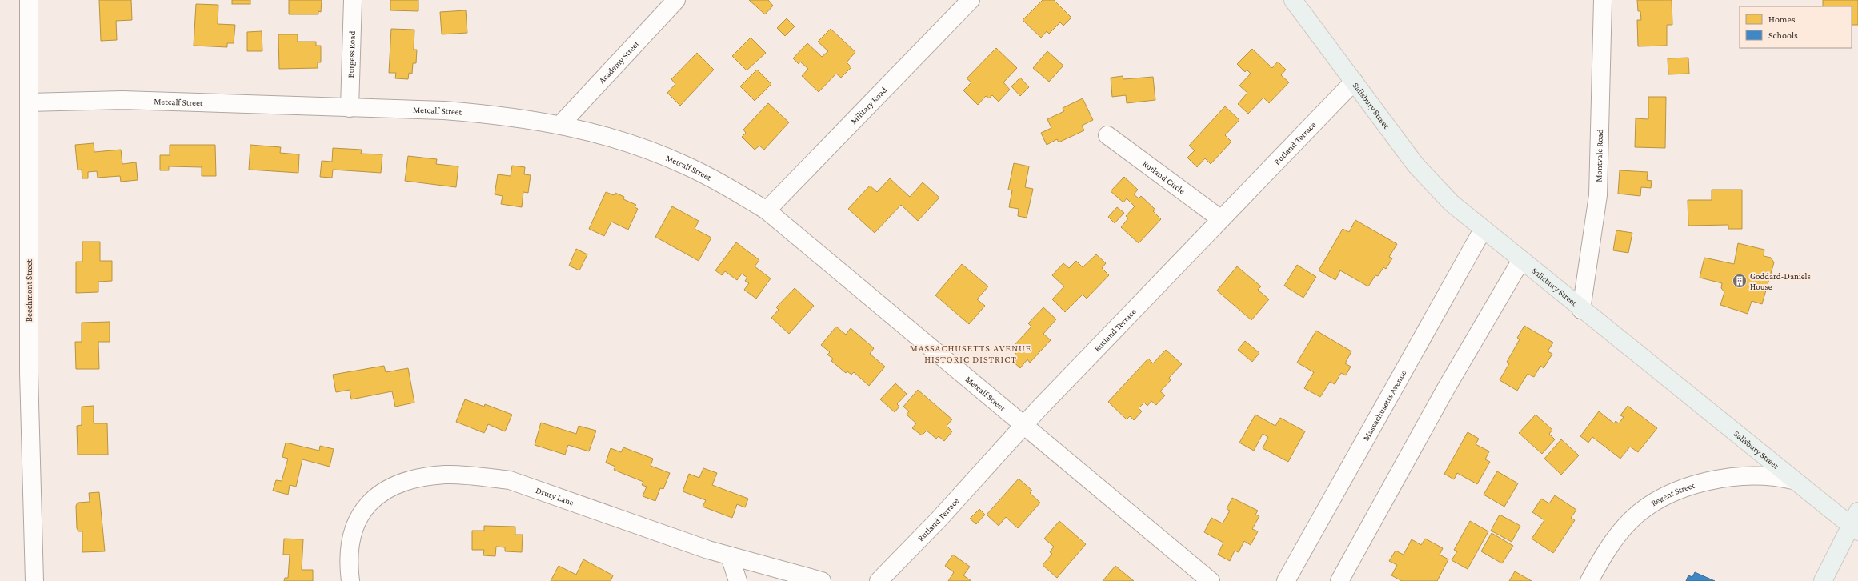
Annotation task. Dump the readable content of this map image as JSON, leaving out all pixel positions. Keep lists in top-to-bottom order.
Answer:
{
  "streets": {
    "main road": ["Salisbury Street"],
    "street": [
      "Burgess Road",
      "Academy Street",
      "Metcalf Street",
      "Military Road",
      "Rutland Terrace",
      "Montvale Road",
      "Rutland Circle",
      "Beechmont Street",
      "Massachusetts Avenue",
      "Regent Street",
      "Drury Lane"
    ]
  },
  "crossings": [
    ["Burgess Road", "Metcalf Street"],
    ["Academy Street", "Metcalf Street"],
    ["Metcalf Street", "Military Road"],
    ["Metcalf Street", "Rutland Terrace"],
    ["Metcalf Street", "Beechmont Street"],
    ["Salisbury Street", "Rutland Terrace"],
    ["Salisbury Street", "Montvale Road"],
    ["Salisbury Street", "Massachusetts Avenue"],
    ["Salisbury Street", "Regent Street"],
    ["Rutland Terrace", "Rutland Circle"]
  ],
  "districts": ["MASSACHUSETTS AVENUE HISTORIC DISTRICT"],
  "places": {
    "building": ["Goddard-Daniels House"]
  },
  "legend": ["Homes", "Schools"]
}
